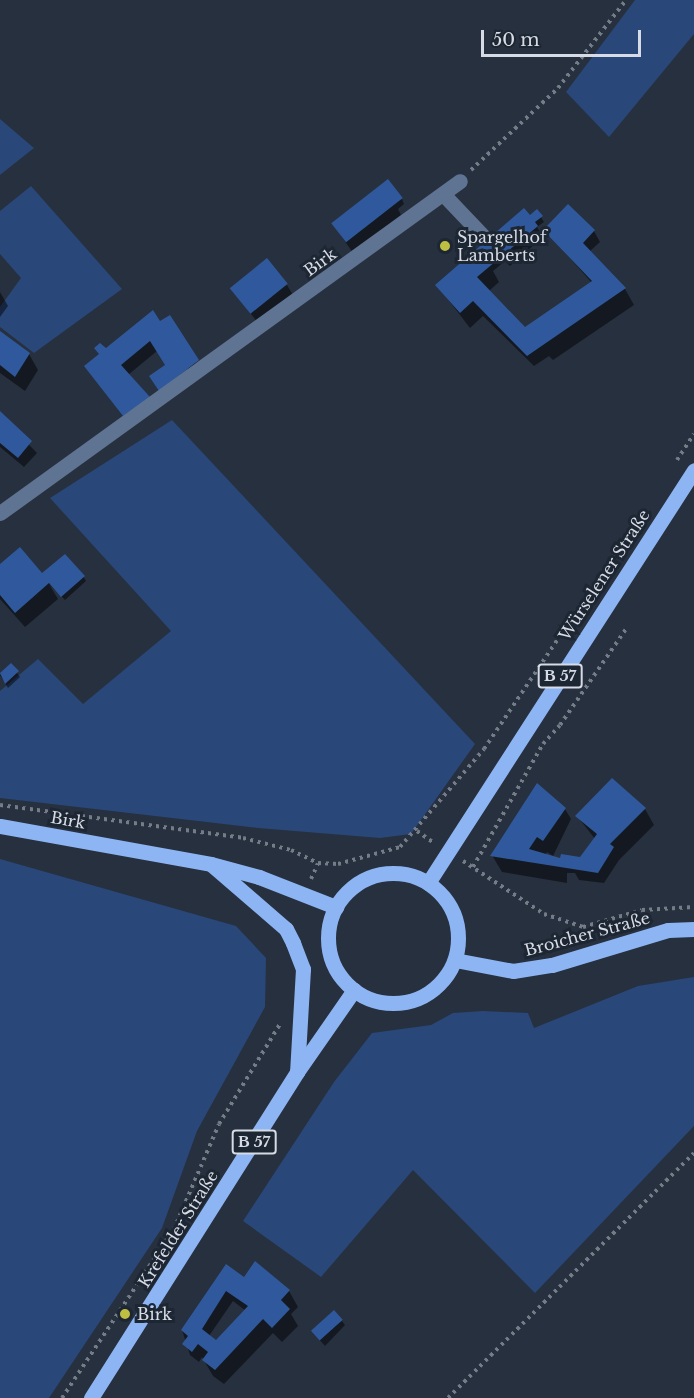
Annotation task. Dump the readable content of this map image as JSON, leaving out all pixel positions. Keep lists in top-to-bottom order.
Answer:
{
  "streets": {
    "main road": [
      "Birk",
      "Würselener Straße",
      "B 57",
      "Broicher Straße",
      "Krefelder Straße"
    ]
  },
  "crossings": [
    ["Birk", "Würselener Straße"],
    ["Birk", "Broicher Straße"],
    ["Birk", "Krefelder Straße"],
    ["Würselener Straße", "Broicher Straße"],
    ["Würselener Straße", "Krefelder Straße"],
    ["Broicher Straße", "Krefelder Straße"]
  ],
  "places": ["Spargelhof Lamberts", "Birk"],
  "scale_bar": "50 m"
}
